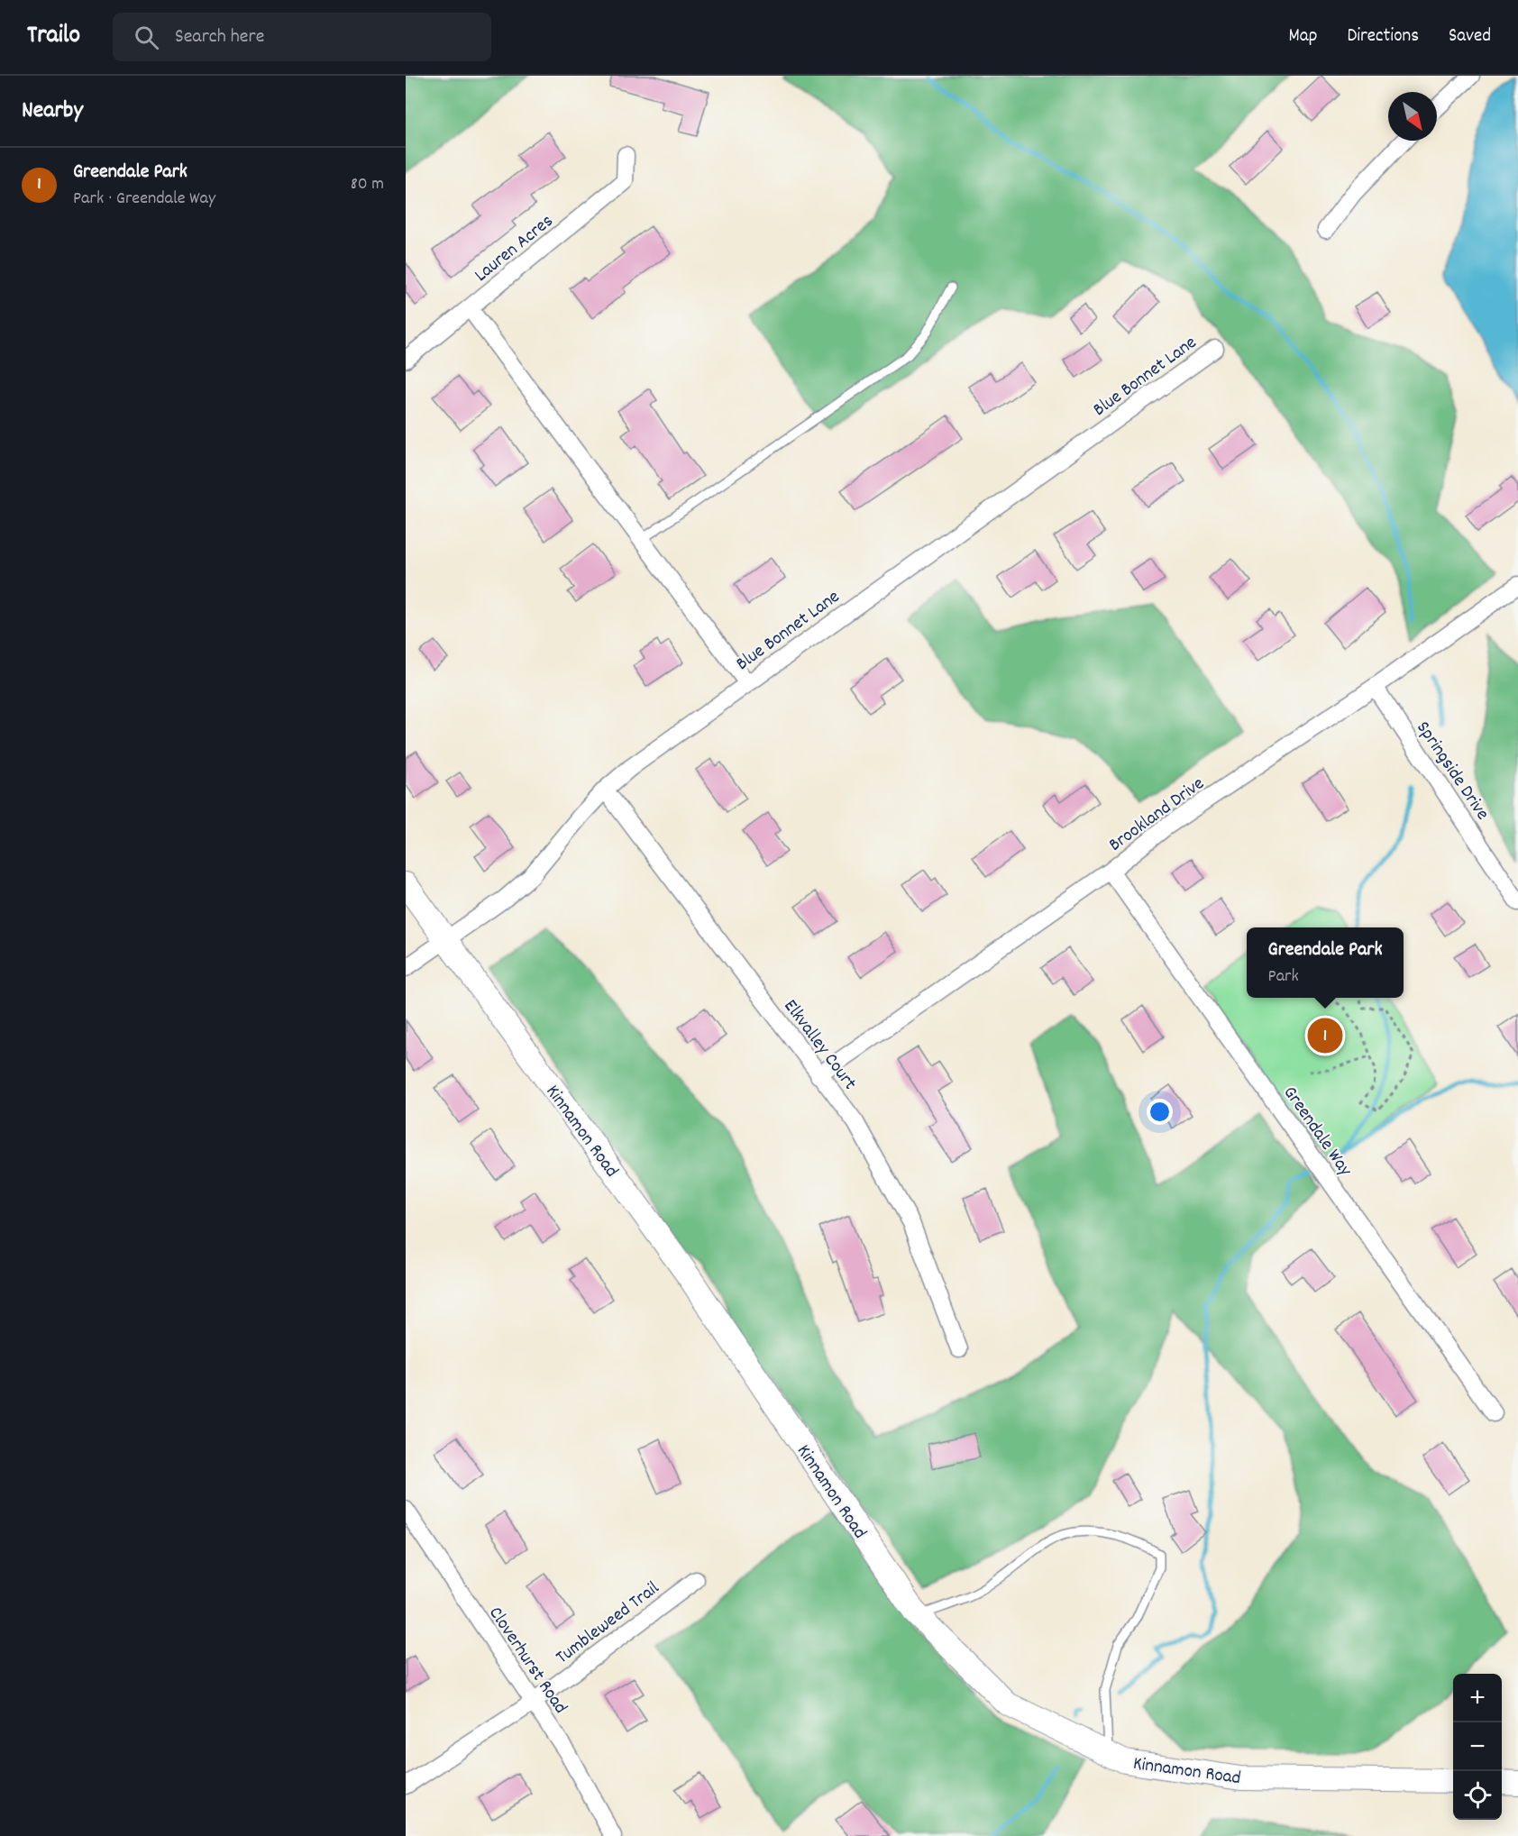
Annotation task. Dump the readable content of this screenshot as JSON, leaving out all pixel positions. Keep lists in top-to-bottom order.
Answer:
{
  "streets": {
    "main road": ["Kinnamon Road"],
    "street": [
      "Lauren Acres",
      "Blue Bonnet Lane",
      "Springside Drive",
      "Brookland Drive",
      "Elkvalley Court",
      "Greendale Way",
      "Tumbleweed Trail",
      "Cloverhurst Road"
    ]
  },
  "crossings": [
    ["Blue Bonnet Lane", "Elkvalley Court"],
    ["Blue Bonnet Lane", "Kinnamon Road"],
    ["Springside Drive", "Brookland Drive"],
    ["Brookland Drive", "Elkvalley Court"],
    ["Brookland Drive", "Greendale Way"],
    ["Tumbleweed Trail", "Cloverhurst Road"]
  ],
  "north": "bottom right",
  "page": {
    "header": "Trailo",
    "search": "Search here",
    "nav": ["Map", "Directions", "Saved"],
    "heading": "Nearby",
    "list": [
      {
        "mark": "1",
        "name": "Greendale Park",
        "note": "Park · Greendale Way",
        "value": "80 m"
      }
    ],
    "popup": ["Greendale Park", "Park"],
    "pins": "1",
    "map_buttons": ["+", "−"]
  }
}
